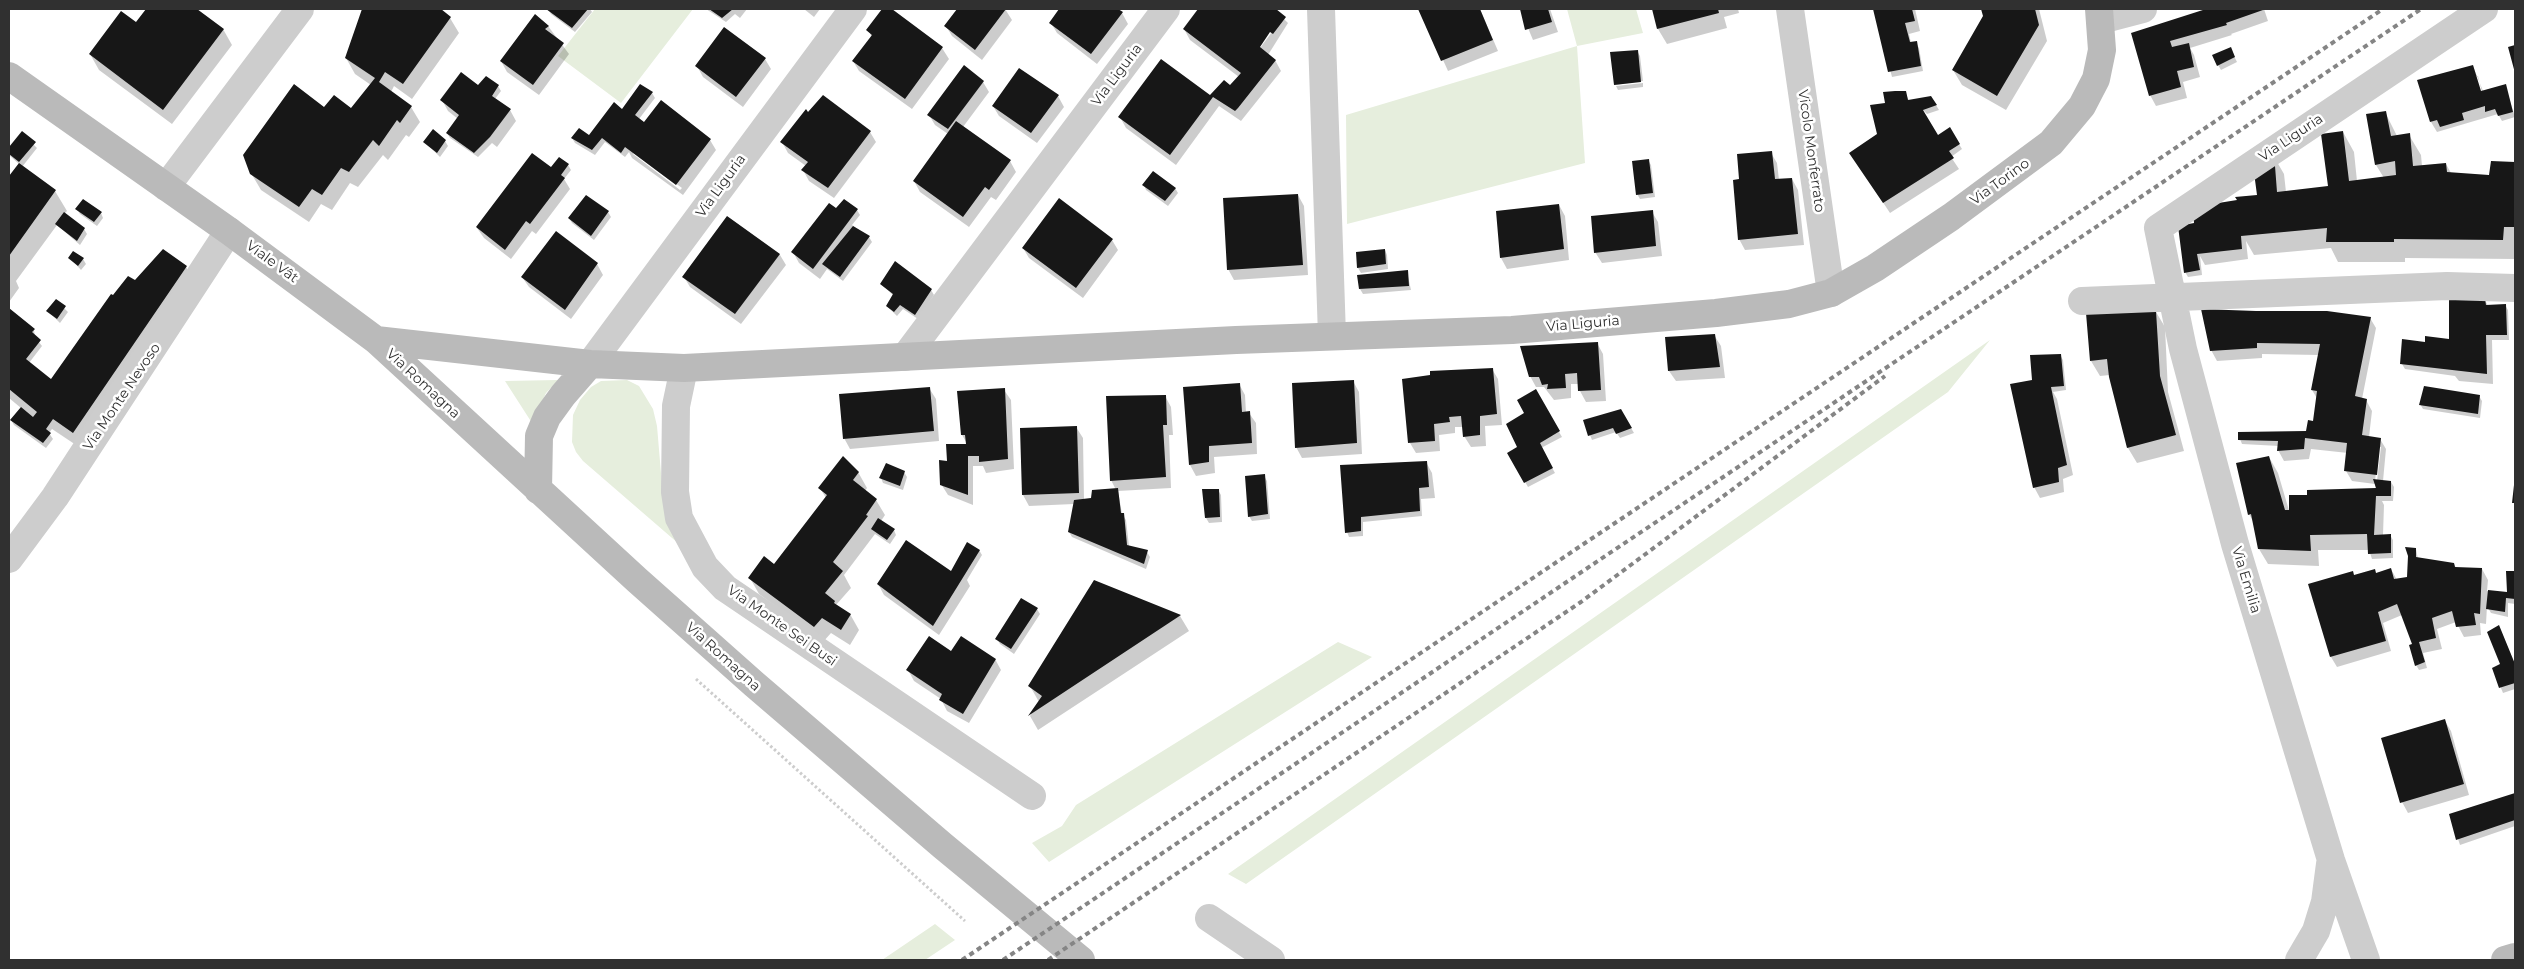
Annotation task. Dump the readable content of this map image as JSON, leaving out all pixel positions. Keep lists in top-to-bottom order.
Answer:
{
  "streets": {
    "main road": [
      "Via Liguria",
      "Via Torino",
      "Viale Vât",
      "Via Romagna"
    ],
    "street": [
      "Vicolo Monferrato",
      "Via Monte Nevoso",
      "Via Emilia",
      "Via Monte Sei Busi"
    ]
  },
  "crossings": [
    ["Via Liguria", "Vicolo Monferrato"],
    ["Via Liguria", "Via Torino"],
    ["Via Liguria", "Viale Vât"],
    ["Via Liguria", "Via Romagna"],
    ["Via Liguria", "Via Emilia"],
    ["Via Liguria", "Via Monte Sei Busi"],
    ["Vicolo Monferrato", "Via Torino"],
    ["Viale Vât", "Via Romagna"],
    ["Viale Vât", "Via Monte Nevoso"]
  ]
}
